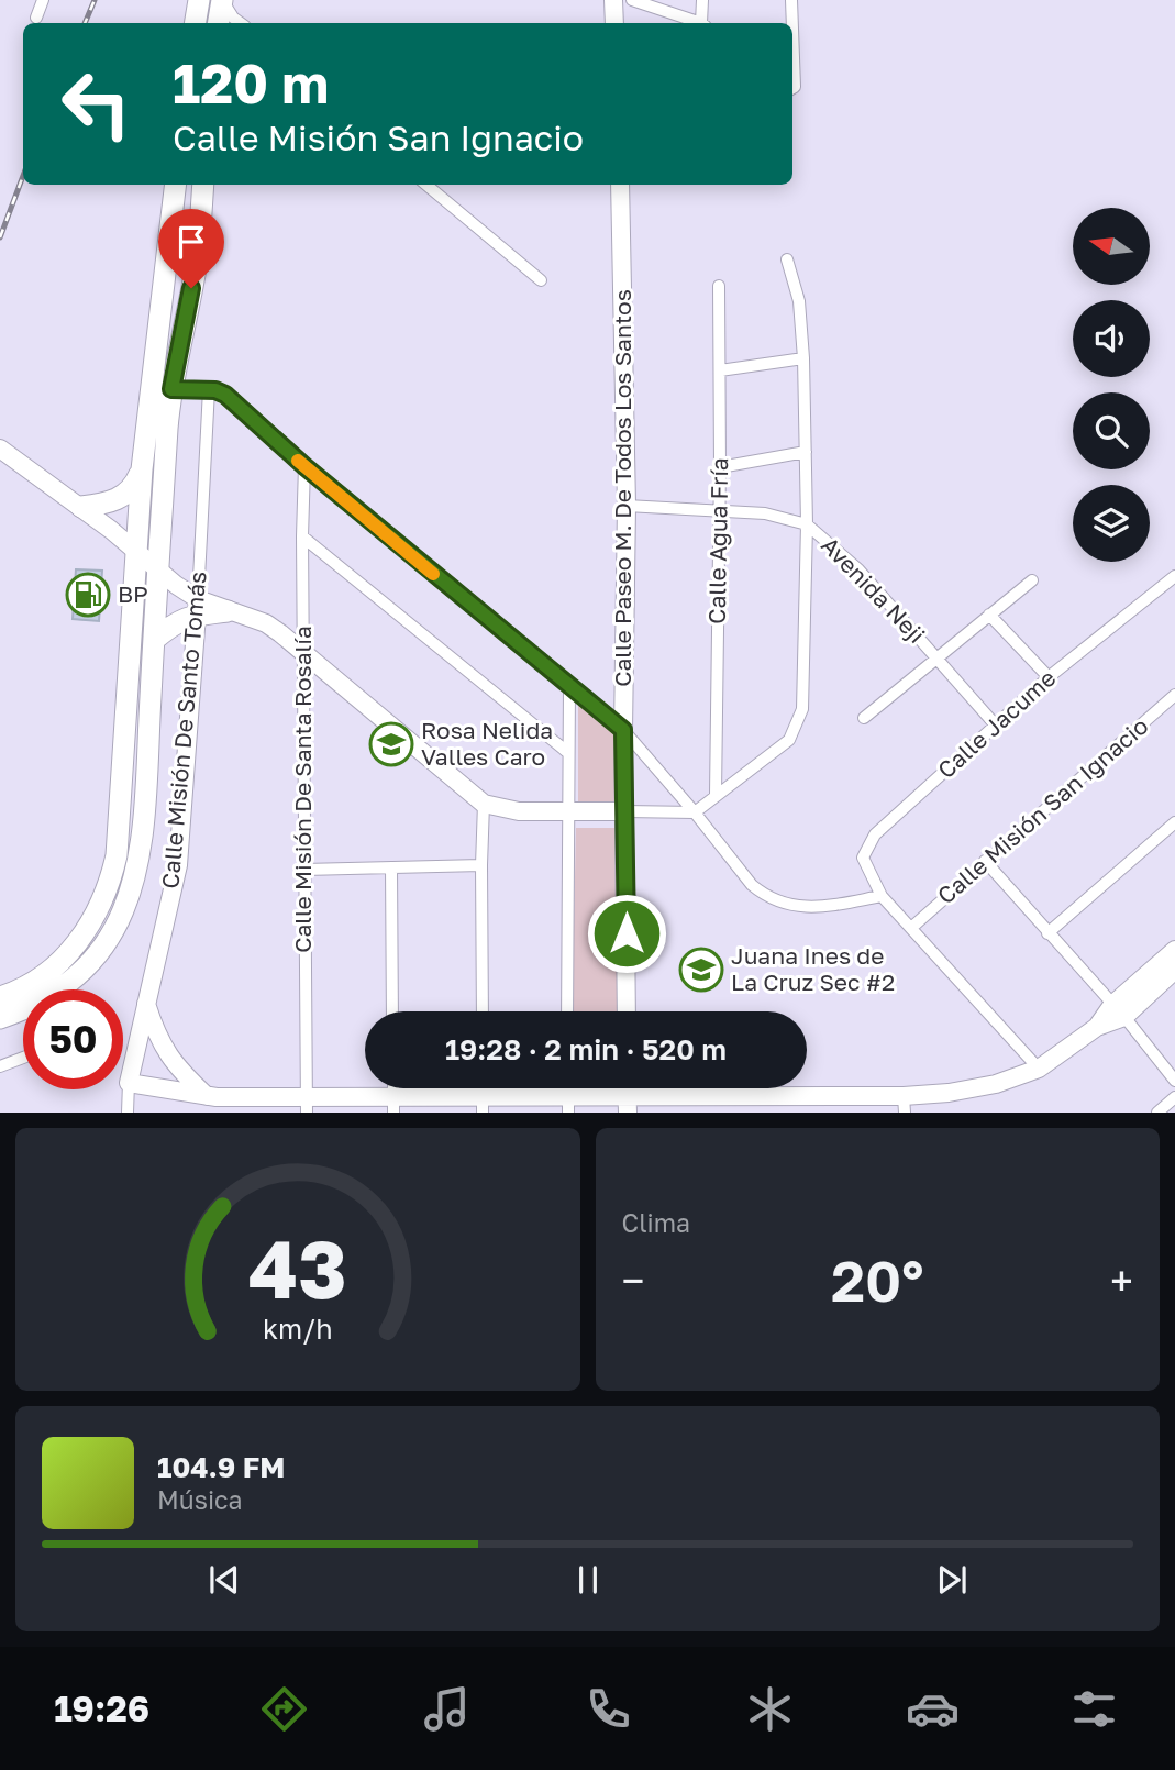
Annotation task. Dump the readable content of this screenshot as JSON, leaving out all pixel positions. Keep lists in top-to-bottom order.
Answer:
{
  "streets": {
    "street": [
      "Calle Paseo M. De Todos Los Santos",
      "Calle Agua Fría",
      "Avenida Neji",
      "Calle Jacume",
      "Calle Misión De Santo Tomás",
      "Calle Misión De Santa Rosalía",
      "Calle Misión San Ignacio"
    ]
  },
  "crossings": [
    ["Calle Paseo M. De Todos Los Santos", "Avenida Neji"],
    ["Calle Agua Fría", "Avenida Neji"],
    ["Avenida Neji", "Calle Jacume"]
  ],
  "places": {
    "fuel station": ["BP"],
    "school or university": ["Rosa Nelida Valles Caro", "Juana Ines de La Cruz Sec #2"]
  },
  "north": "left",
  "page": {
    "turn": ["120 m", "Calle Misión San Ignacio"],
    "limit": "50",
    "trip": "19:28 · 2 min · 520 m",
    "tile": "Clima",
    "heat": ["−", "20°", "+"],
    "song": ["104.9 FM", "Música"],
    "tabs": "19:26",
    "gauge": ["43", "km/h"]
  }
}
